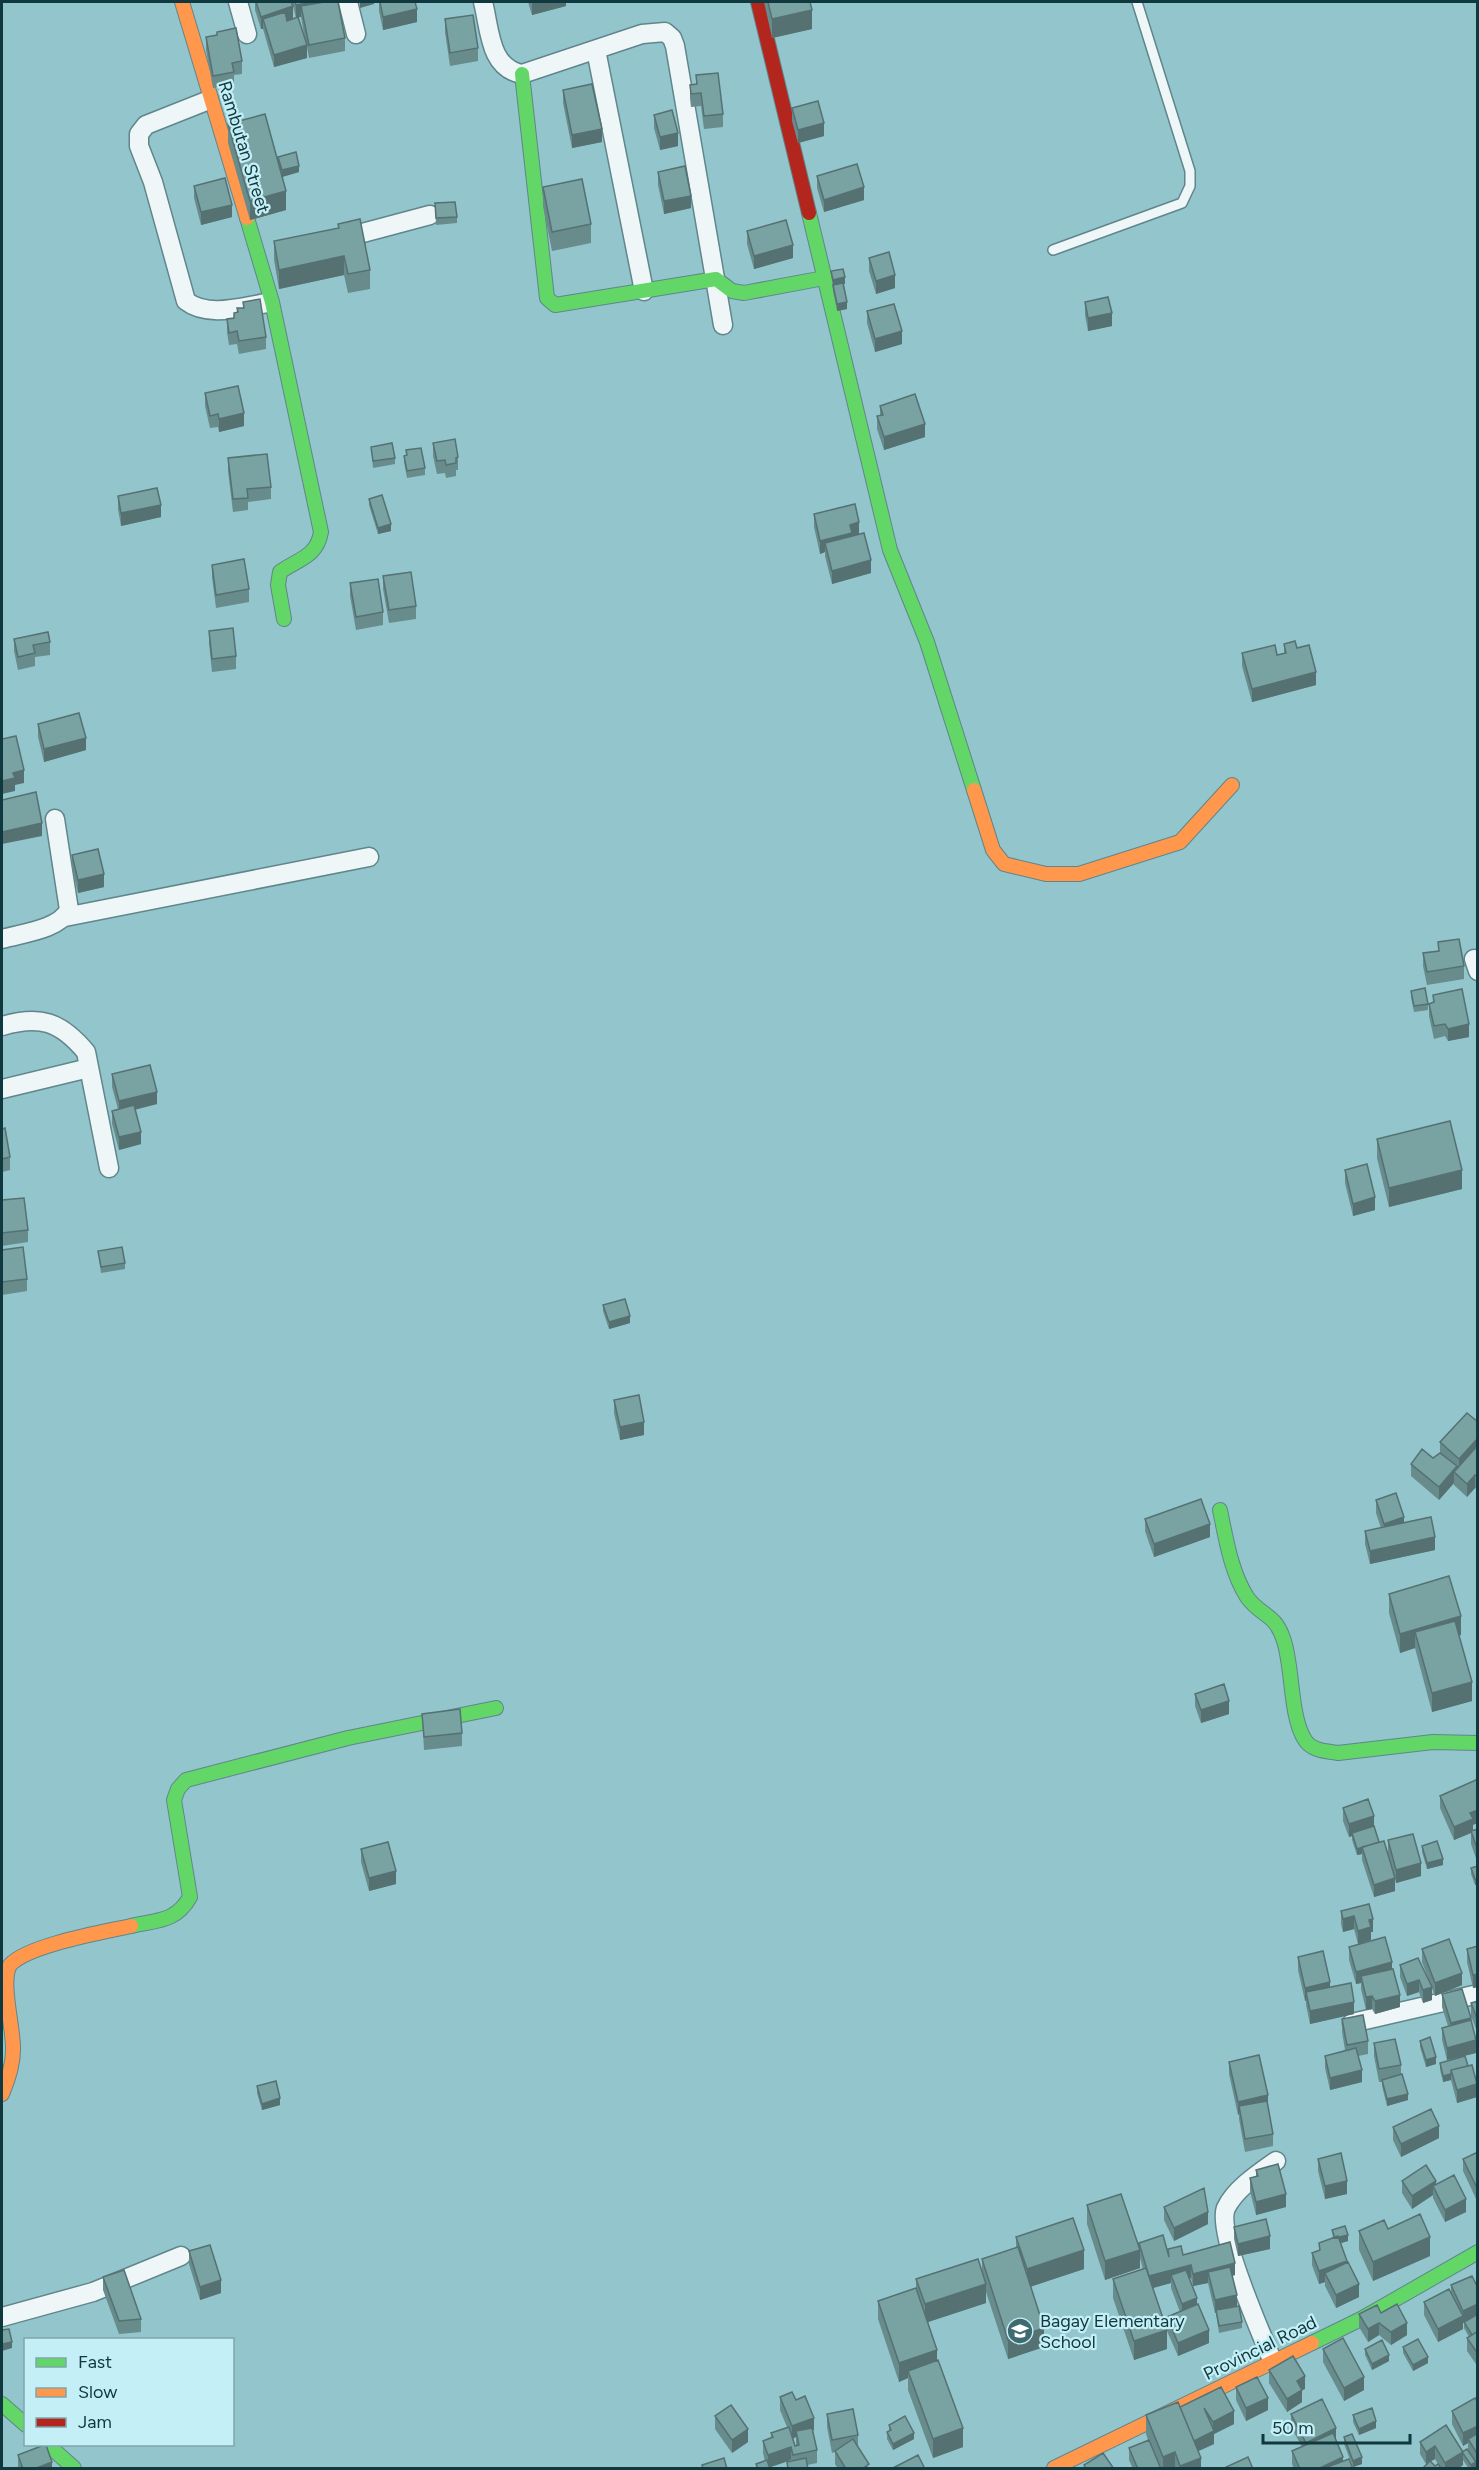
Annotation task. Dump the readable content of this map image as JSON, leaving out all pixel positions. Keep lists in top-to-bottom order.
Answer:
{
  "streets": {
    "street": ["Rambutan Street", "Provincial Road"]
  },
  "places": {
    "school or university": ["Bagay Elementary School"]
  },
  "legend": ["Fast", "Slow", "Jam"],
  "scale_bar": "50 m"
}
